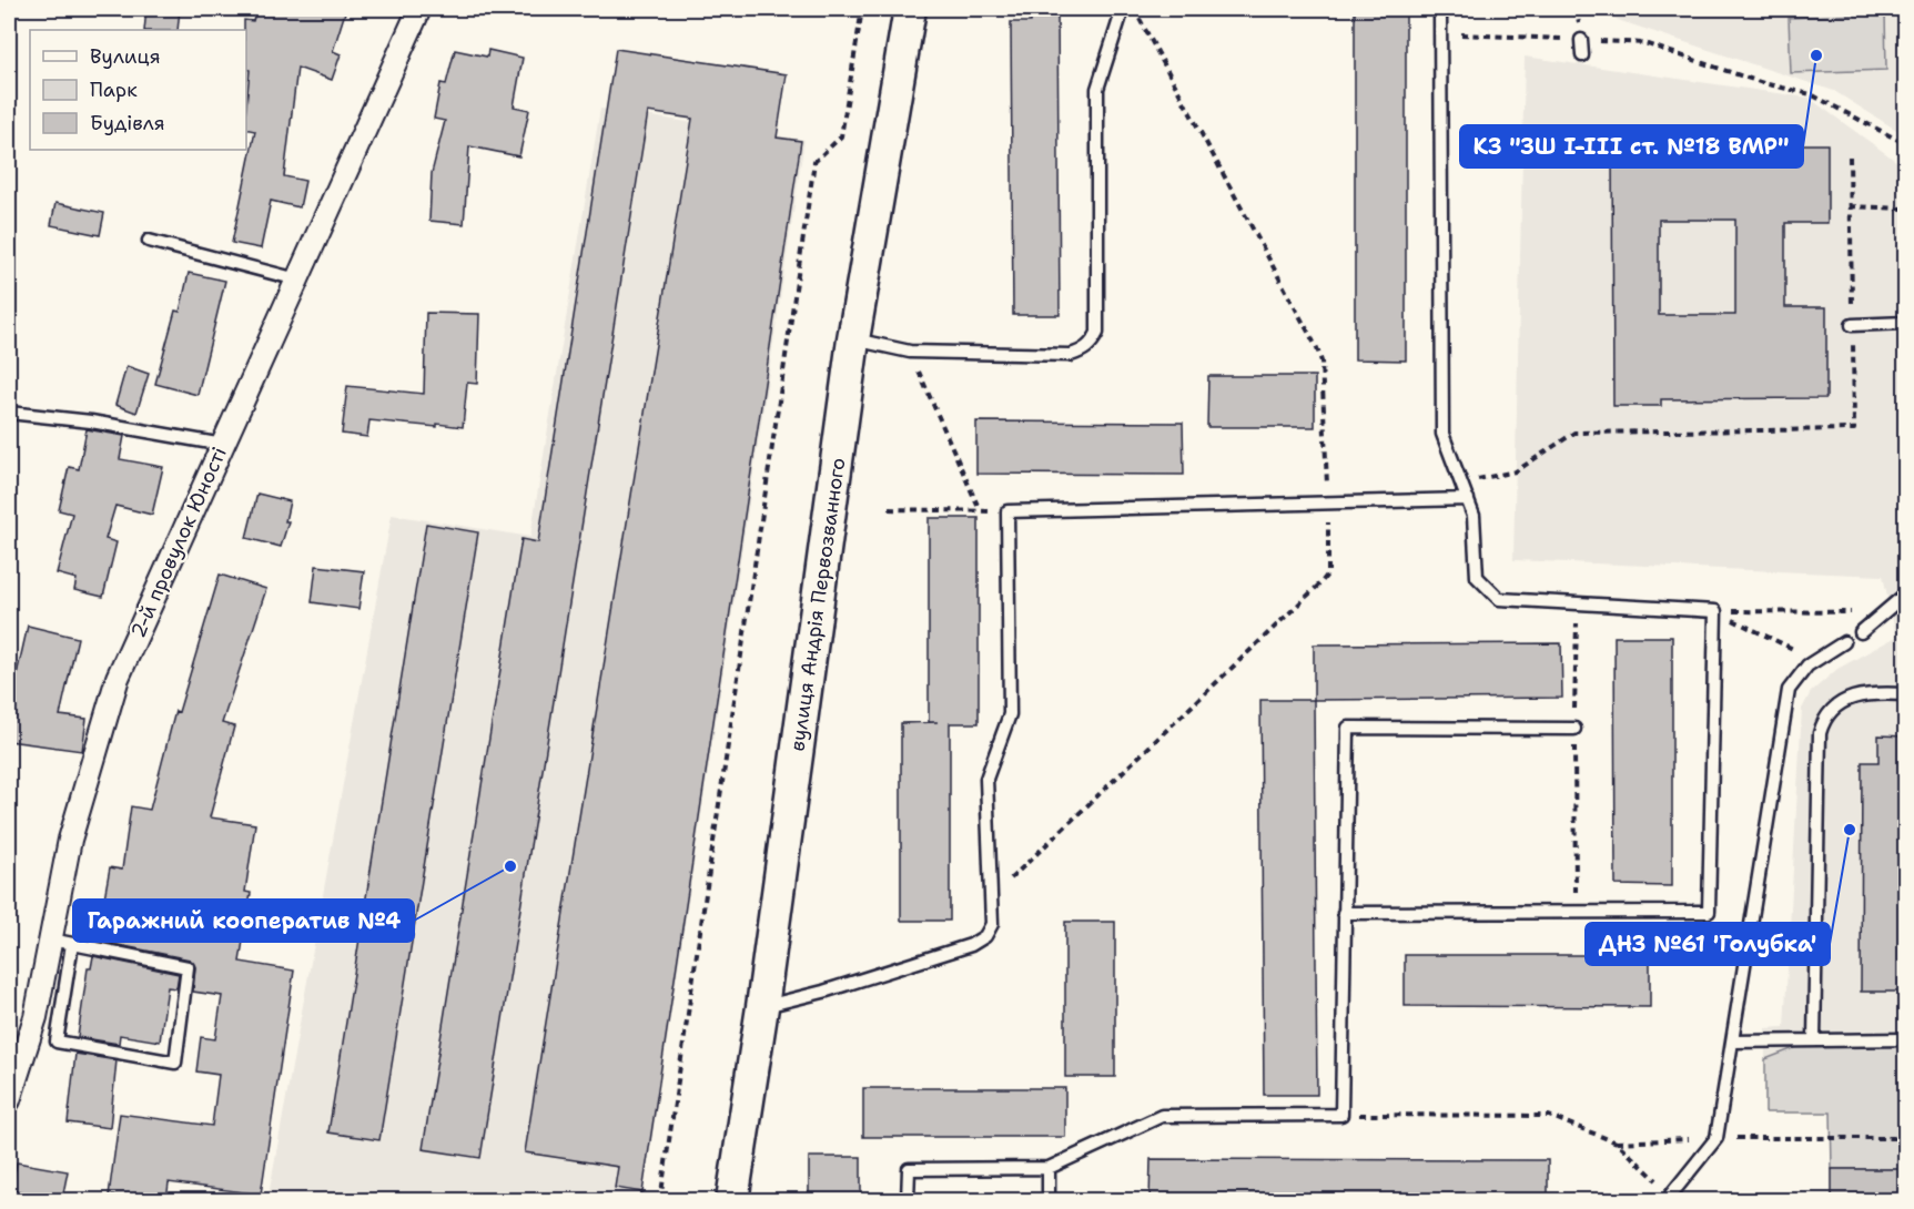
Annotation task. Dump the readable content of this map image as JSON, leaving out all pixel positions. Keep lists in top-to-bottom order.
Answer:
{
  "streets": {
    "street": ["2-й провулок Юності", "вулиця Андрія Первозванного"]
  },
  "places": ["КЗ \"ЗШ І-ІІІ ст. №18 ВМР\"", "ДНЗ №61 'Голубка'", "Гаражний кооператив №4"],
  "legend": ["Вулиця", "Парк", "Будівля"]
}
